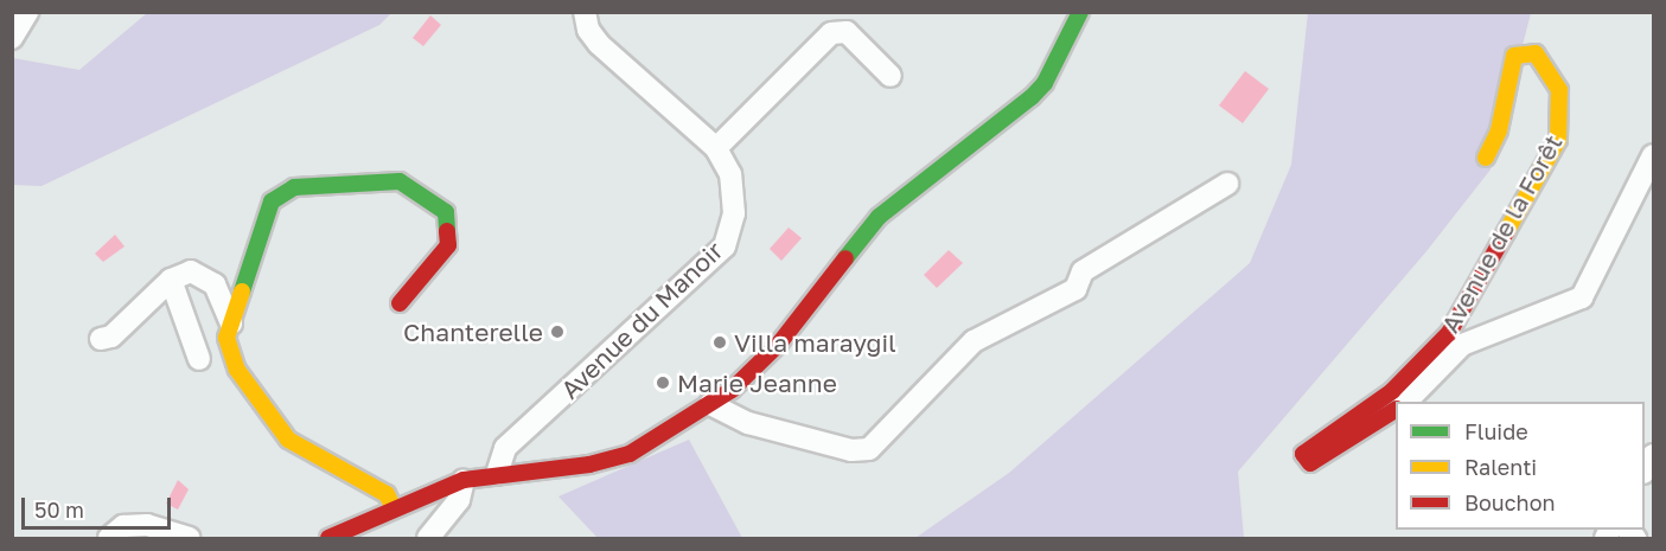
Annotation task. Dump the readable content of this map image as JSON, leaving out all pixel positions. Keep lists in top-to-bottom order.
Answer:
{
  "streets": {
    "street": ["Avenue de la Forêt", "Avenue du Manoir"]
  },
  "places": ["Chanterelle", "Villa maraygil", "Marie Jeanne"],
  "legend": ["Fluide", "Ralenti", "Bouchon"],
  "scale_bar": "50 m"
}
